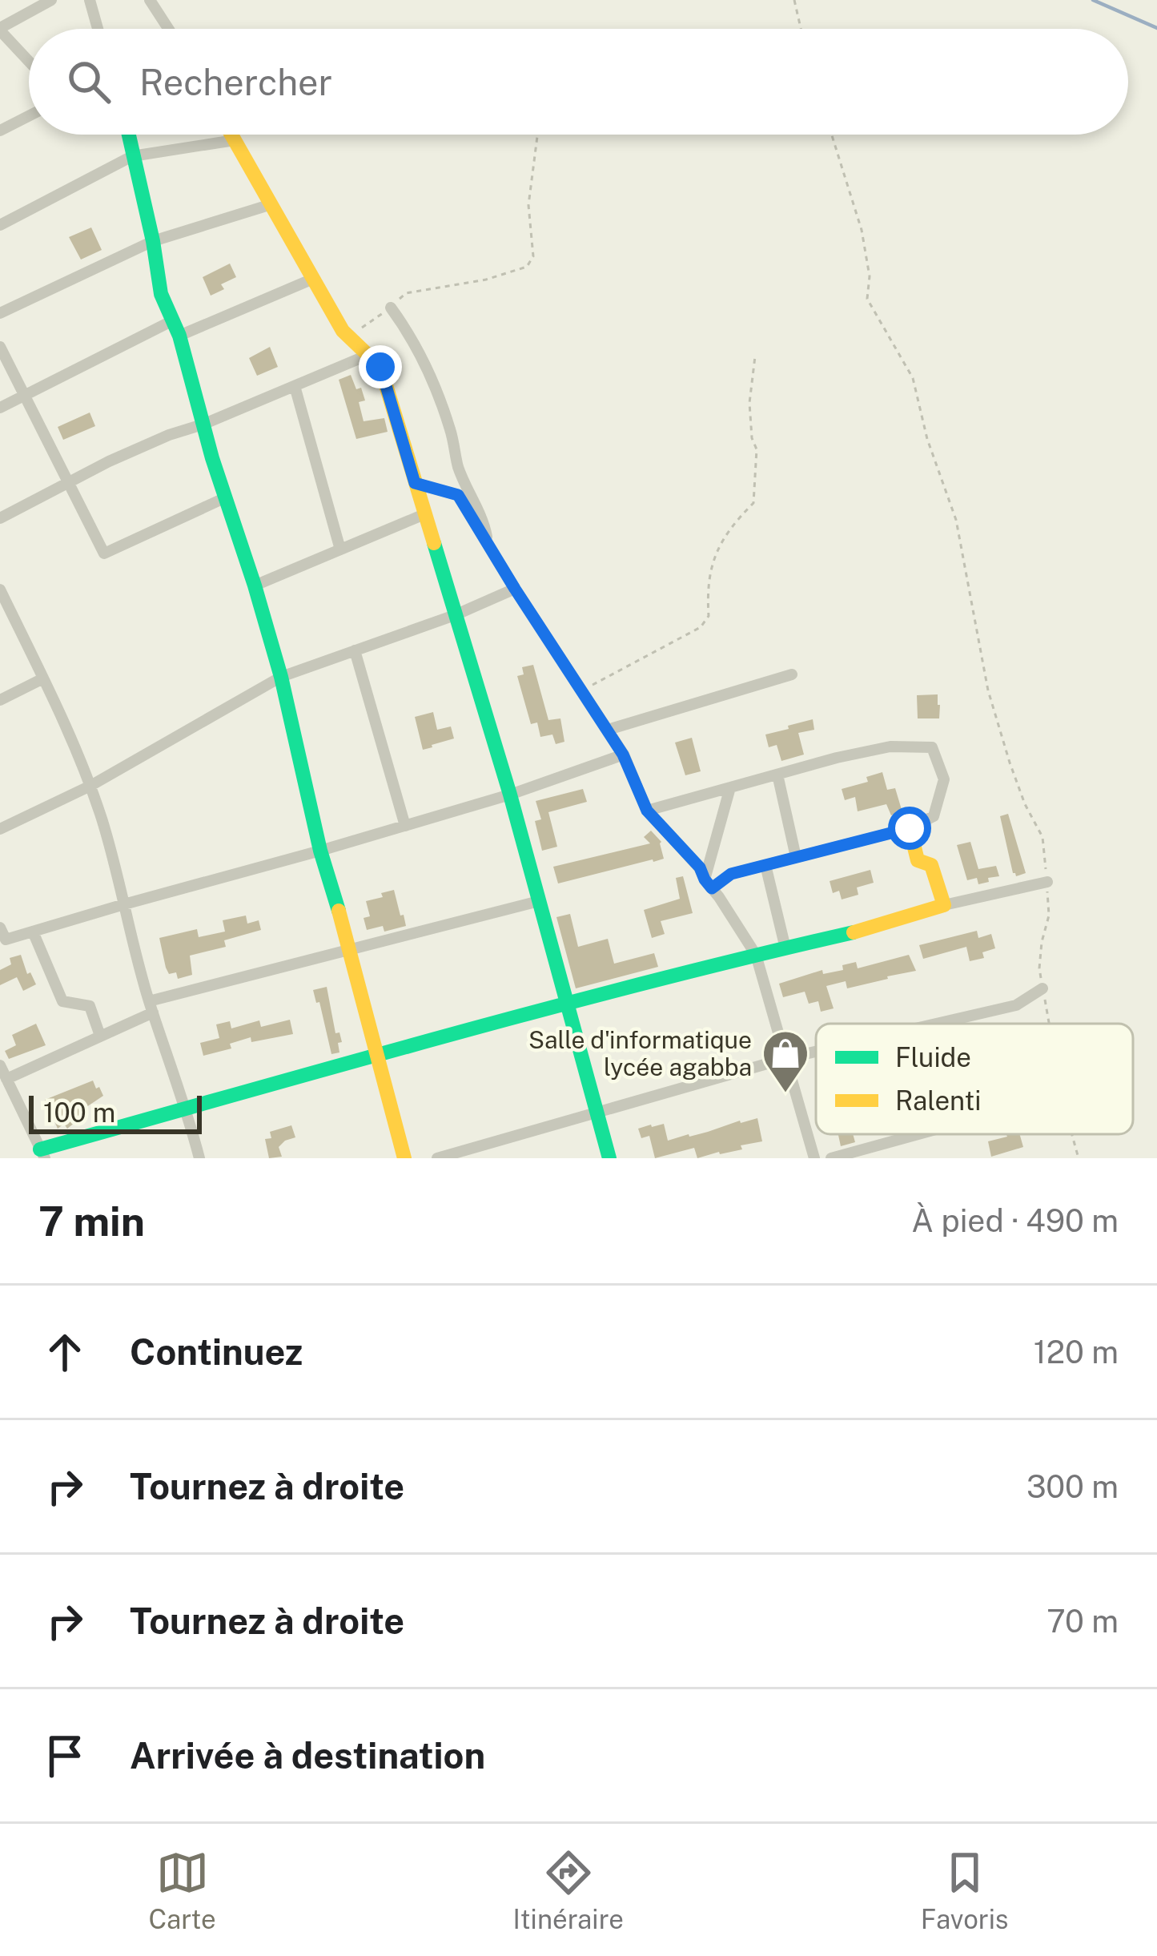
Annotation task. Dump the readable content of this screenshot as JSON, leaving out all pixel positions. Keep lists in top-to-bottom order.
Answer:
{
  "places": {
    "shop": ["Salle d'informatique lycée agabba"]
  },
  "legend": ["Fluide", "Ralenti"],
  "scale_bar": "100 m",
  "page": {
    "search": "Rechercher",
    "scale": "100 m",
    "heading": ["7 min", "À pied · 490 m"],
    "list": [
      ["Continuez", "120 m"],
      ["Tournez à droite", "300 m"],
      ["Tournez à droite", "70 m"],
      "Arrivée à destination"
    ],
    "nav": ["Carte", "Itinéraire", "Favoris"]
  }
}
